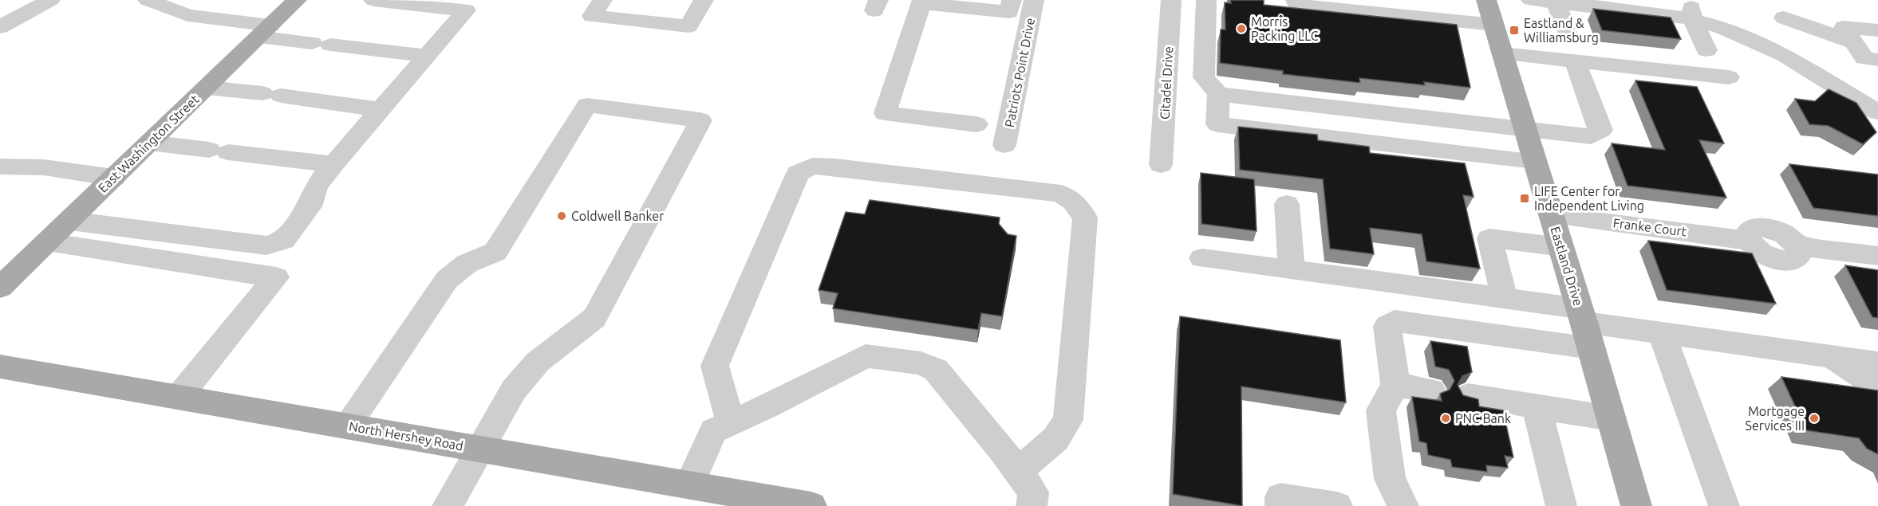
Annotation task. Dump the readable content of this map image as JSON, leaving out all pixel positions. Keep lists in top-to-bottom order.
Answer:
{
  "streets": {
    "main road": ["East Washington Street", "Eastland Drive", "North Hershey Road"],
    "street": ["Patriots Point Drive", "Citadel Drive", "Franke Court"]
  },
  "crossings": [
    ["Franke Court", "Eastland Drive"]
  ],
  "places": {
    "other": [
      "Morris Packing LLC",
      "Coldwell Banker",
      "PNC Bank",
      "Mortgage Services III"
    ],
    "transit": ["Eastland & Williamsburg", "LIFE Center for Independent Living"]
  }
}
